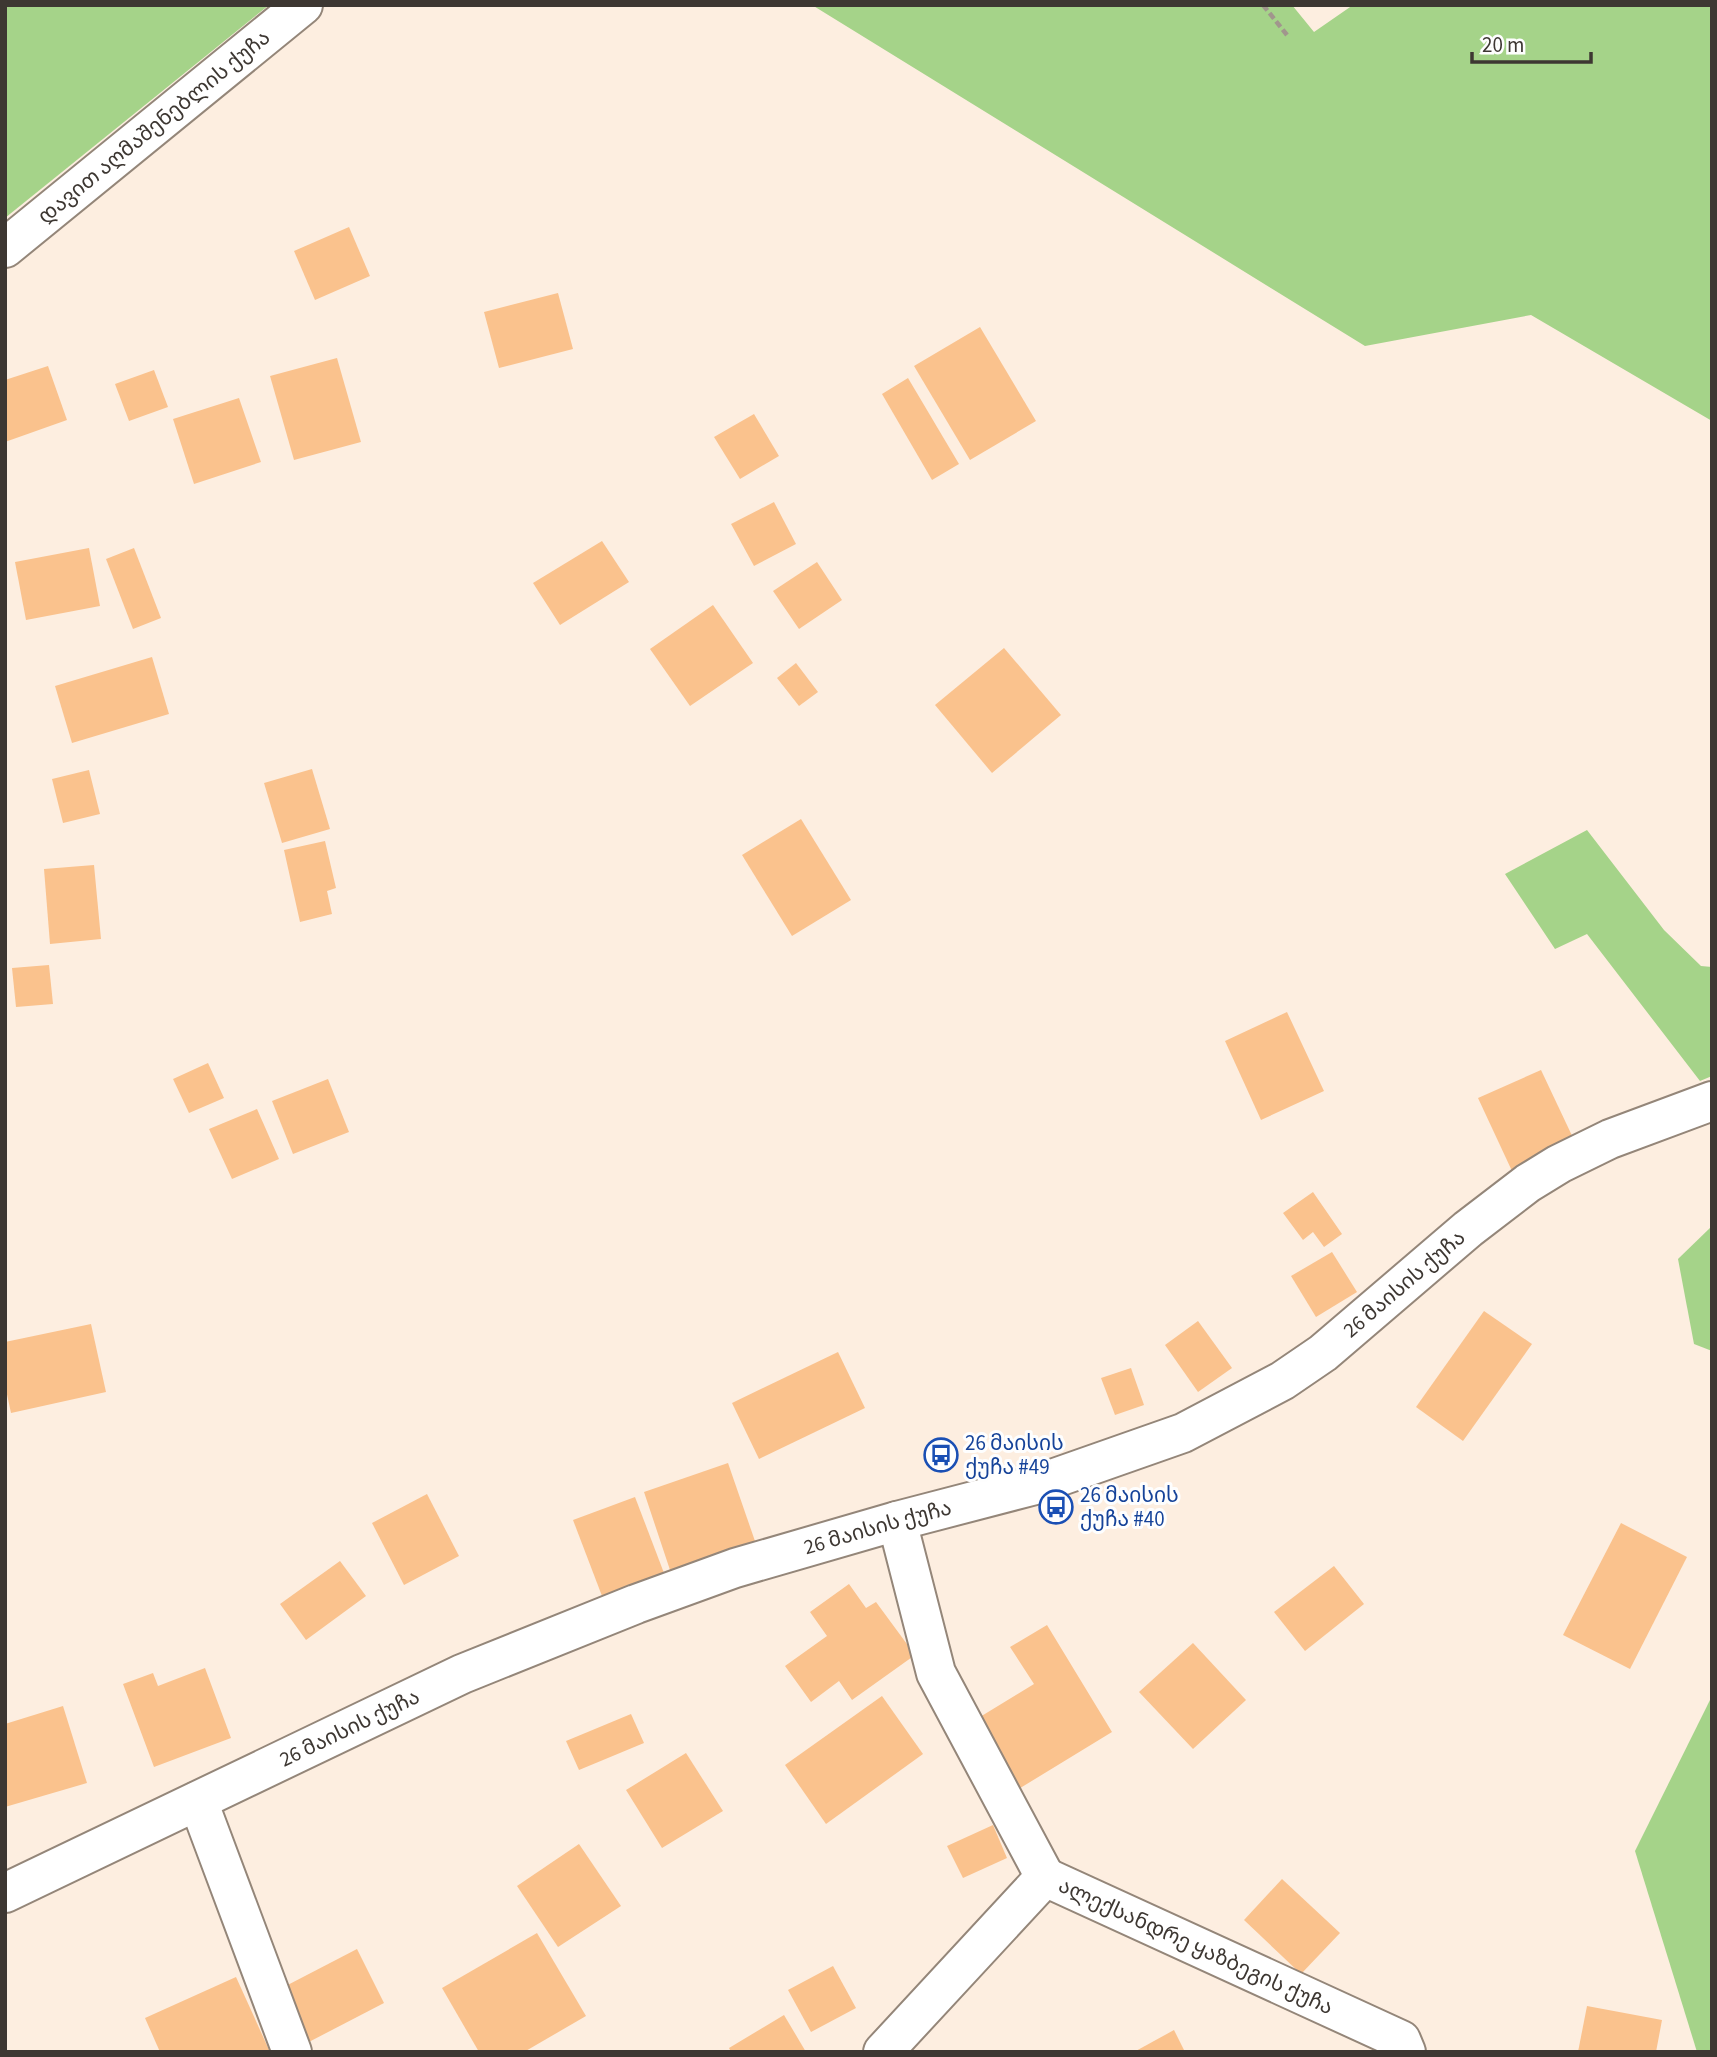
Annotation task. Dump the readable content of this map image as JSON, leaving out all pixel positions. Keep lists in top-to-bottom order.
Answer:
{
  "streets": {
    "street": ["დავით აღმაშენებლის ქუჩა", "26 მაისის ქუჩა", "ალექსანდრე ყაზბეგის ქუჩა"]
  },
  "places": {
    "bus stop": ["26 მაისის ქუჩა #49", "26 მაისის ქუჩა #40"]
  },
  "scale_bar": "20 m"
}
